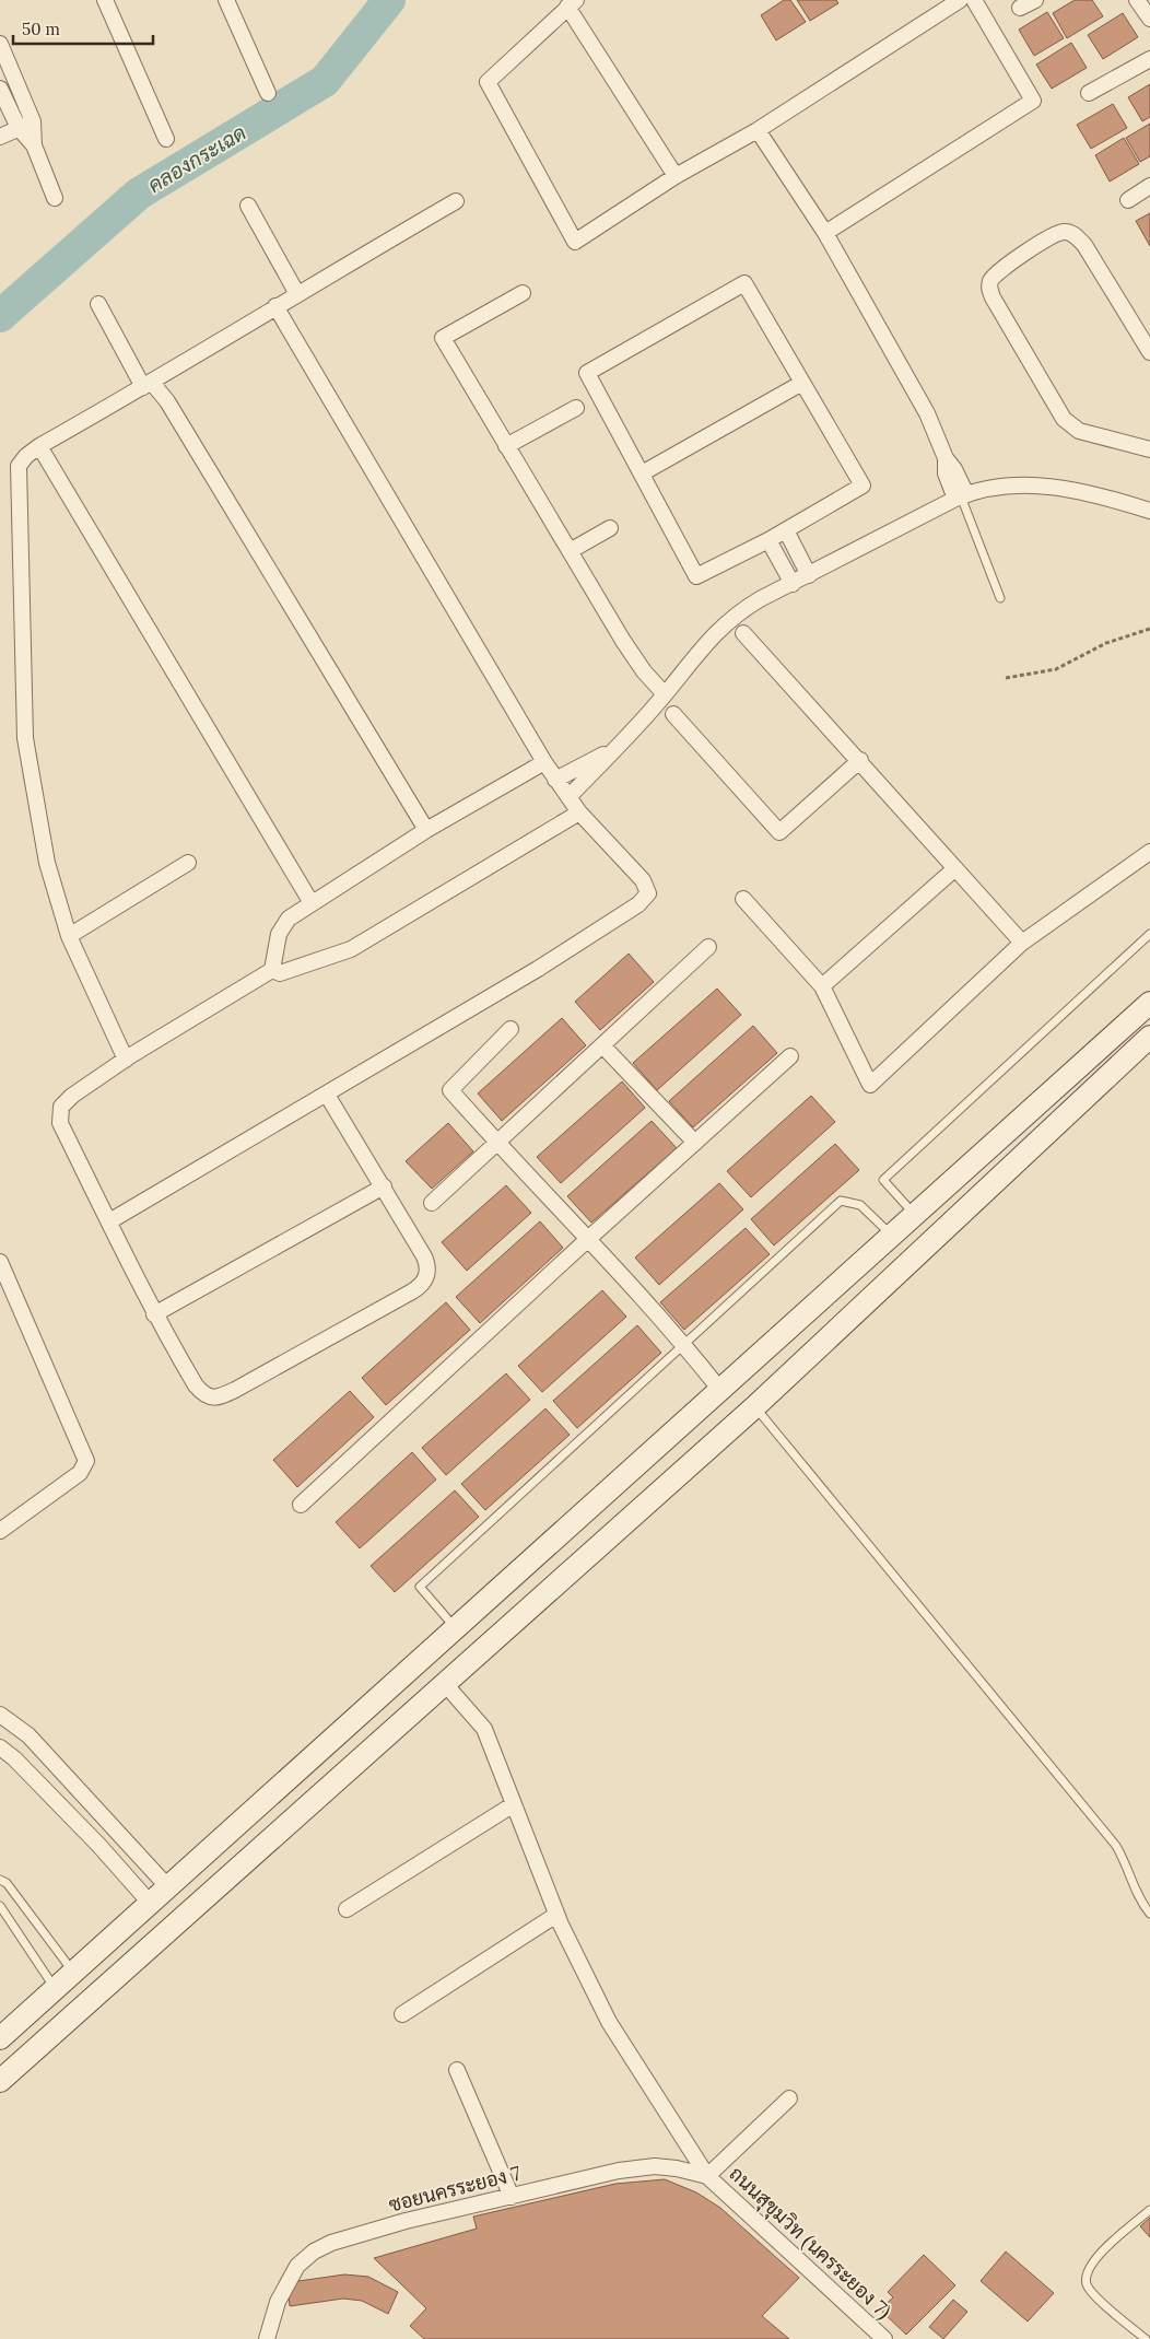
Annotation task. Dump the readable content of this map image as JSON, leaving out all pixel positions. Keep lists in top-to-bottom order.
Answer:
{
  "streets": {
    "street": ["ซอยนครระยอง 7", "ถนนสุขุมวิท (นครระยอง 7)"]
  },
  "crossings": [
    ["ซอยนครระยอง 7", "ถนนสุขุมวิท (นครระยอง 7)"]
  ],
  "water": ["คลองกระเฉด"],
  "scale_bar": "50 m"
}
